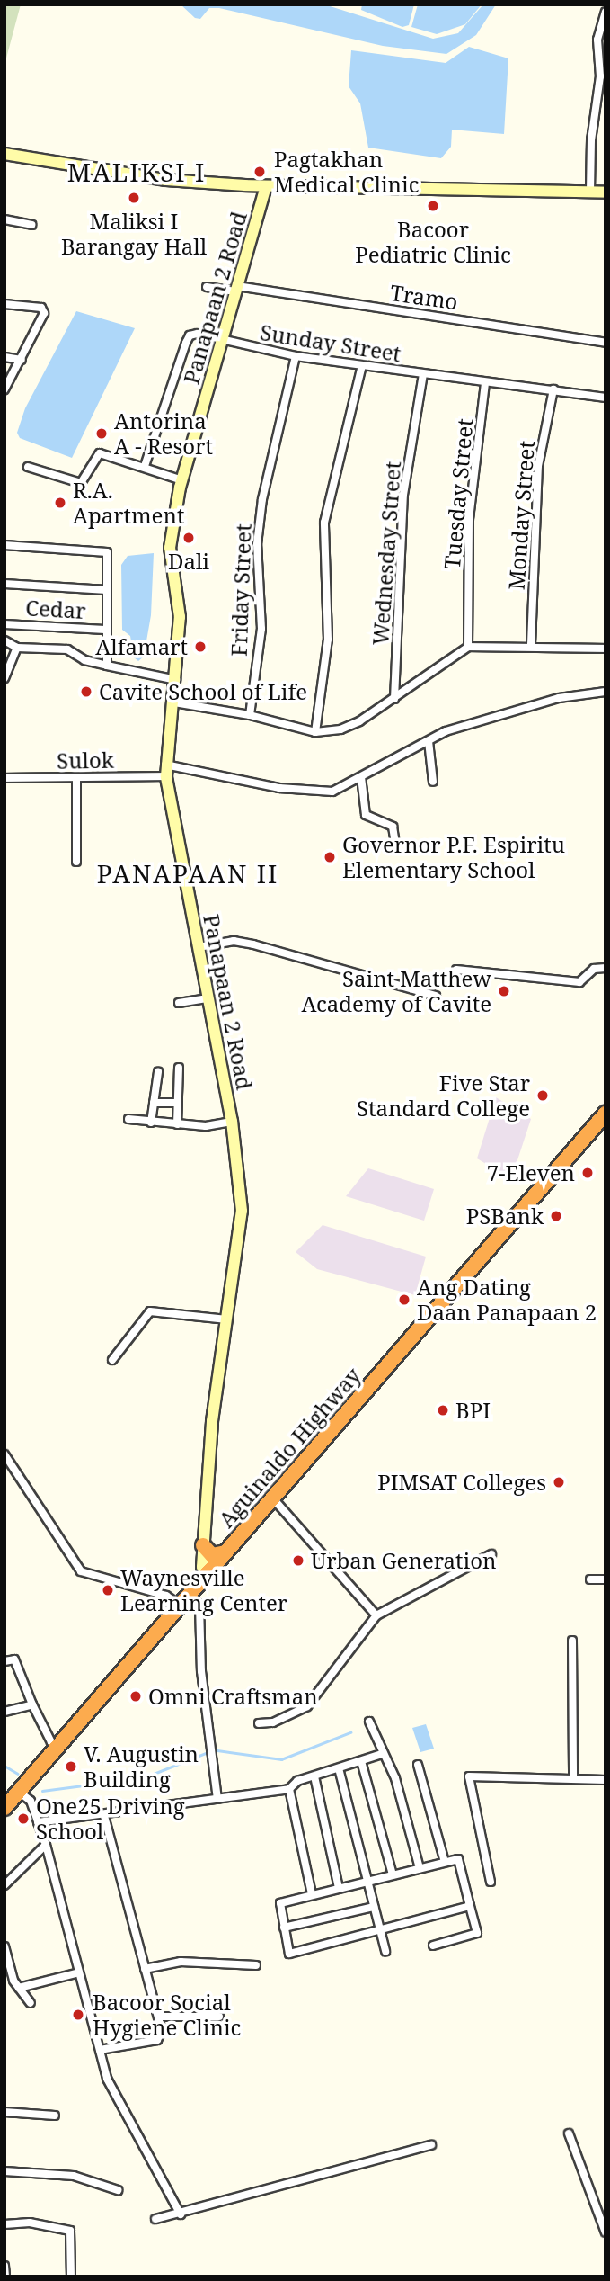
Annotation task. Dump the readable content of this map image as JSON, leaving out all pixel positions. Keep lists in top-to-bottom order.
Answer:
{
  "streets": {
    "highway": ["Aguinaldo Highway"],
    "street": [
      "Tramo",
      "Panapaan 2 Road",
      "Sunday Street",
      "Tuesday Street",
      "Monday Street",
      "Wednesday Street",
      "Friday Street",
      "Cedar",
      "Sulok"
    ]
  },
  "crossings": [
    ["Tramo", "Panapaan 2 Road"],
    ["Panapaan 2 Road", "Sunday Street"],
    ["Panapaan 2 Road", "Sulok"],
    ["Panapaan 2 Road", "Aguinaldo Highway"],
    ["Sunday Street", "Tuesday Street"],
    ["Sunday Street", "Monday Street"],
    ["Sunday Street", "Wednesday Street"],
    ["Sunday Street", "Friday Street"]
  ],
  "districts": ["MALIKSI I", "PANAPAAN II"],
  "places": [
    "Pagtakhan Medical Clinic",
    "Maliksi I Barangay Hall",
    "Bacoor Pediatric Clinic",
    "Antorina A - Resort",
    "R.A. Apartment",
    "Dali",
    "Alfamart",
    "Cavite School of Life",
    "Governor P.F. Espiritu Elementary School",
    "Saint Matthew Academy of Cavite",
    "Five Star Standard College",
    "7-Eleven",
    "PSBank",
    "Ang Dating Daan Panapaan 2",
    "BPI",
    "PIMSAT Colleges",
    "Urban Generation",
    "Waynesville Learning Center",
    "Omni Craftsman",
    "V. Augustin Building",
    "One25 Driving School",
    "Bacoor Social Hygiene Clinic"
  ]
}
